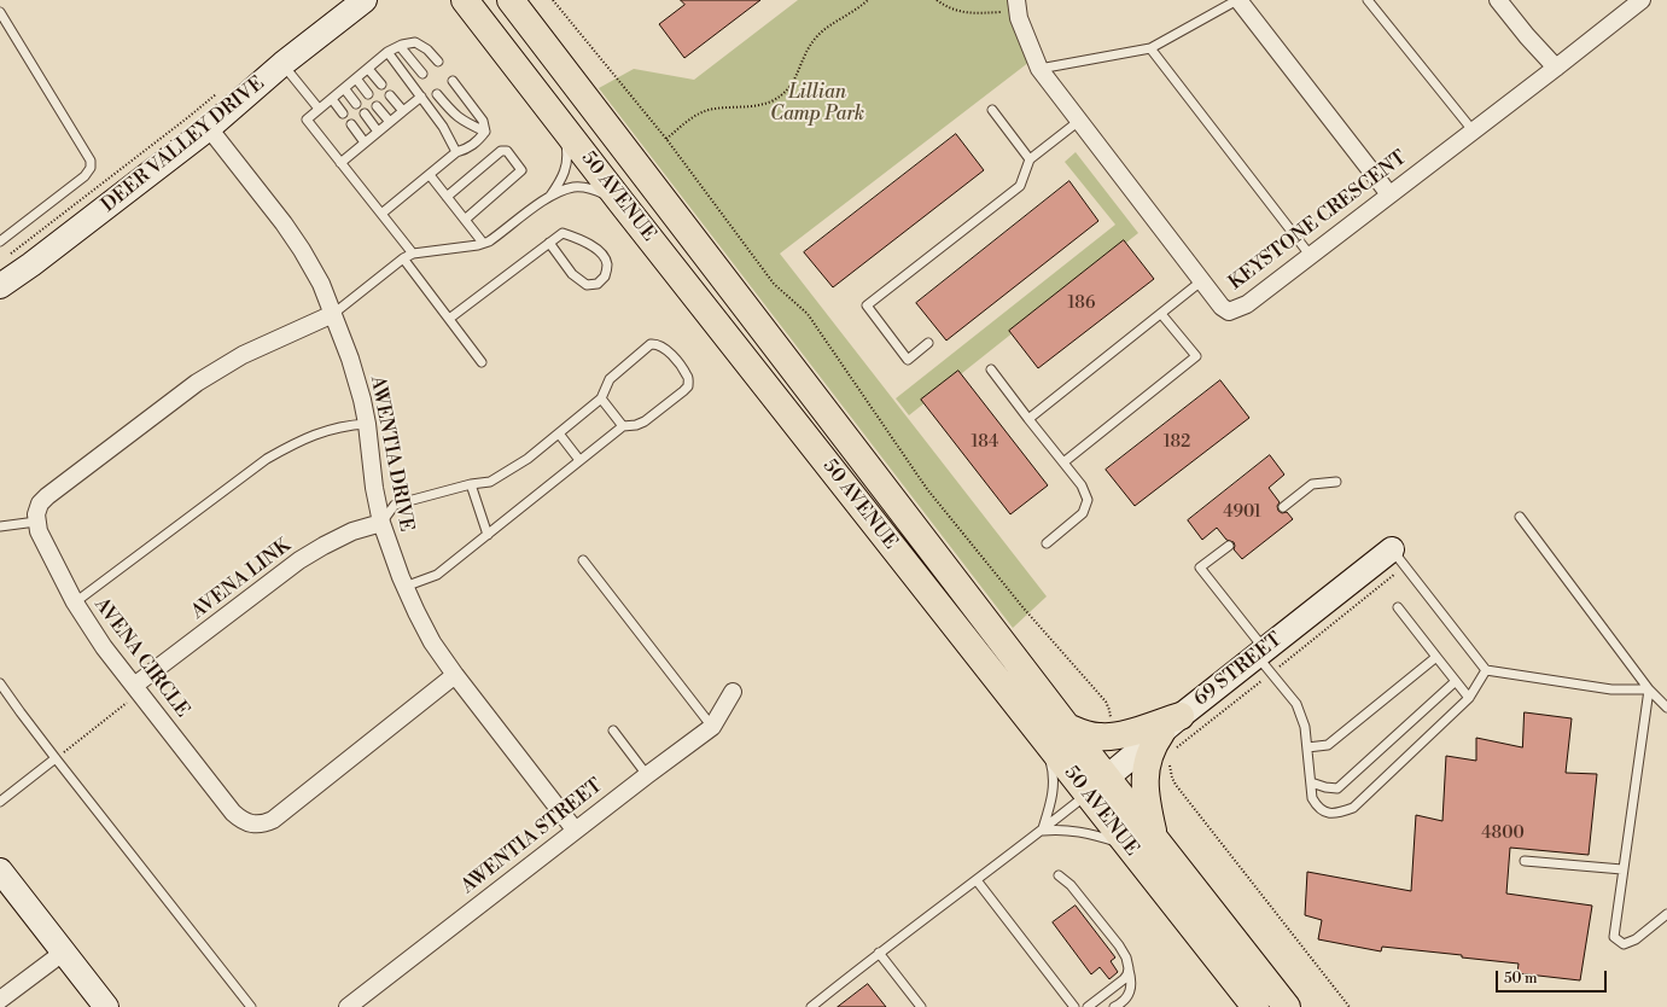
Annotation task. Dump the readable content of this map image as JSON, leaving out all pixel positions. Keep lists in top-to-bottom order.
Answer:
{
  "streets": {
    "main road": ["50 AVENUE"],
    "street": [
      "DEER VALLEY DRIVE",
      "KEYSTONE CRESCENT",
      "AWENTIA DRIVE",
      "AVENA LINK",
      "AVENA CIRCLE",
      "69 STREET",
      "AWENTIA STREET"
    ]
  },
  "crossings": [
    ["DEER VALLEY DRIVE", "AWENTIA DRIVE"],
    ["50 AVENUE", "69 STREET"],
    ["AWENTIA DRIVE", "AVENA LINK"],
    ["AWENTIA DRIVE", "AVENA CIRCLE"],
    ["AWENTIA DRIVE", "AWENTIA STREET"],
    ["AVENA LINK", "AVENA CIRCLE"]
  ],
  "parks": ["Lillian Camp Park"],
  "house_numbers": [
    "186",
    "184",
    "182",
    "4901",
    "4800"
  ],
  "scale_bar": "50 m"
}
